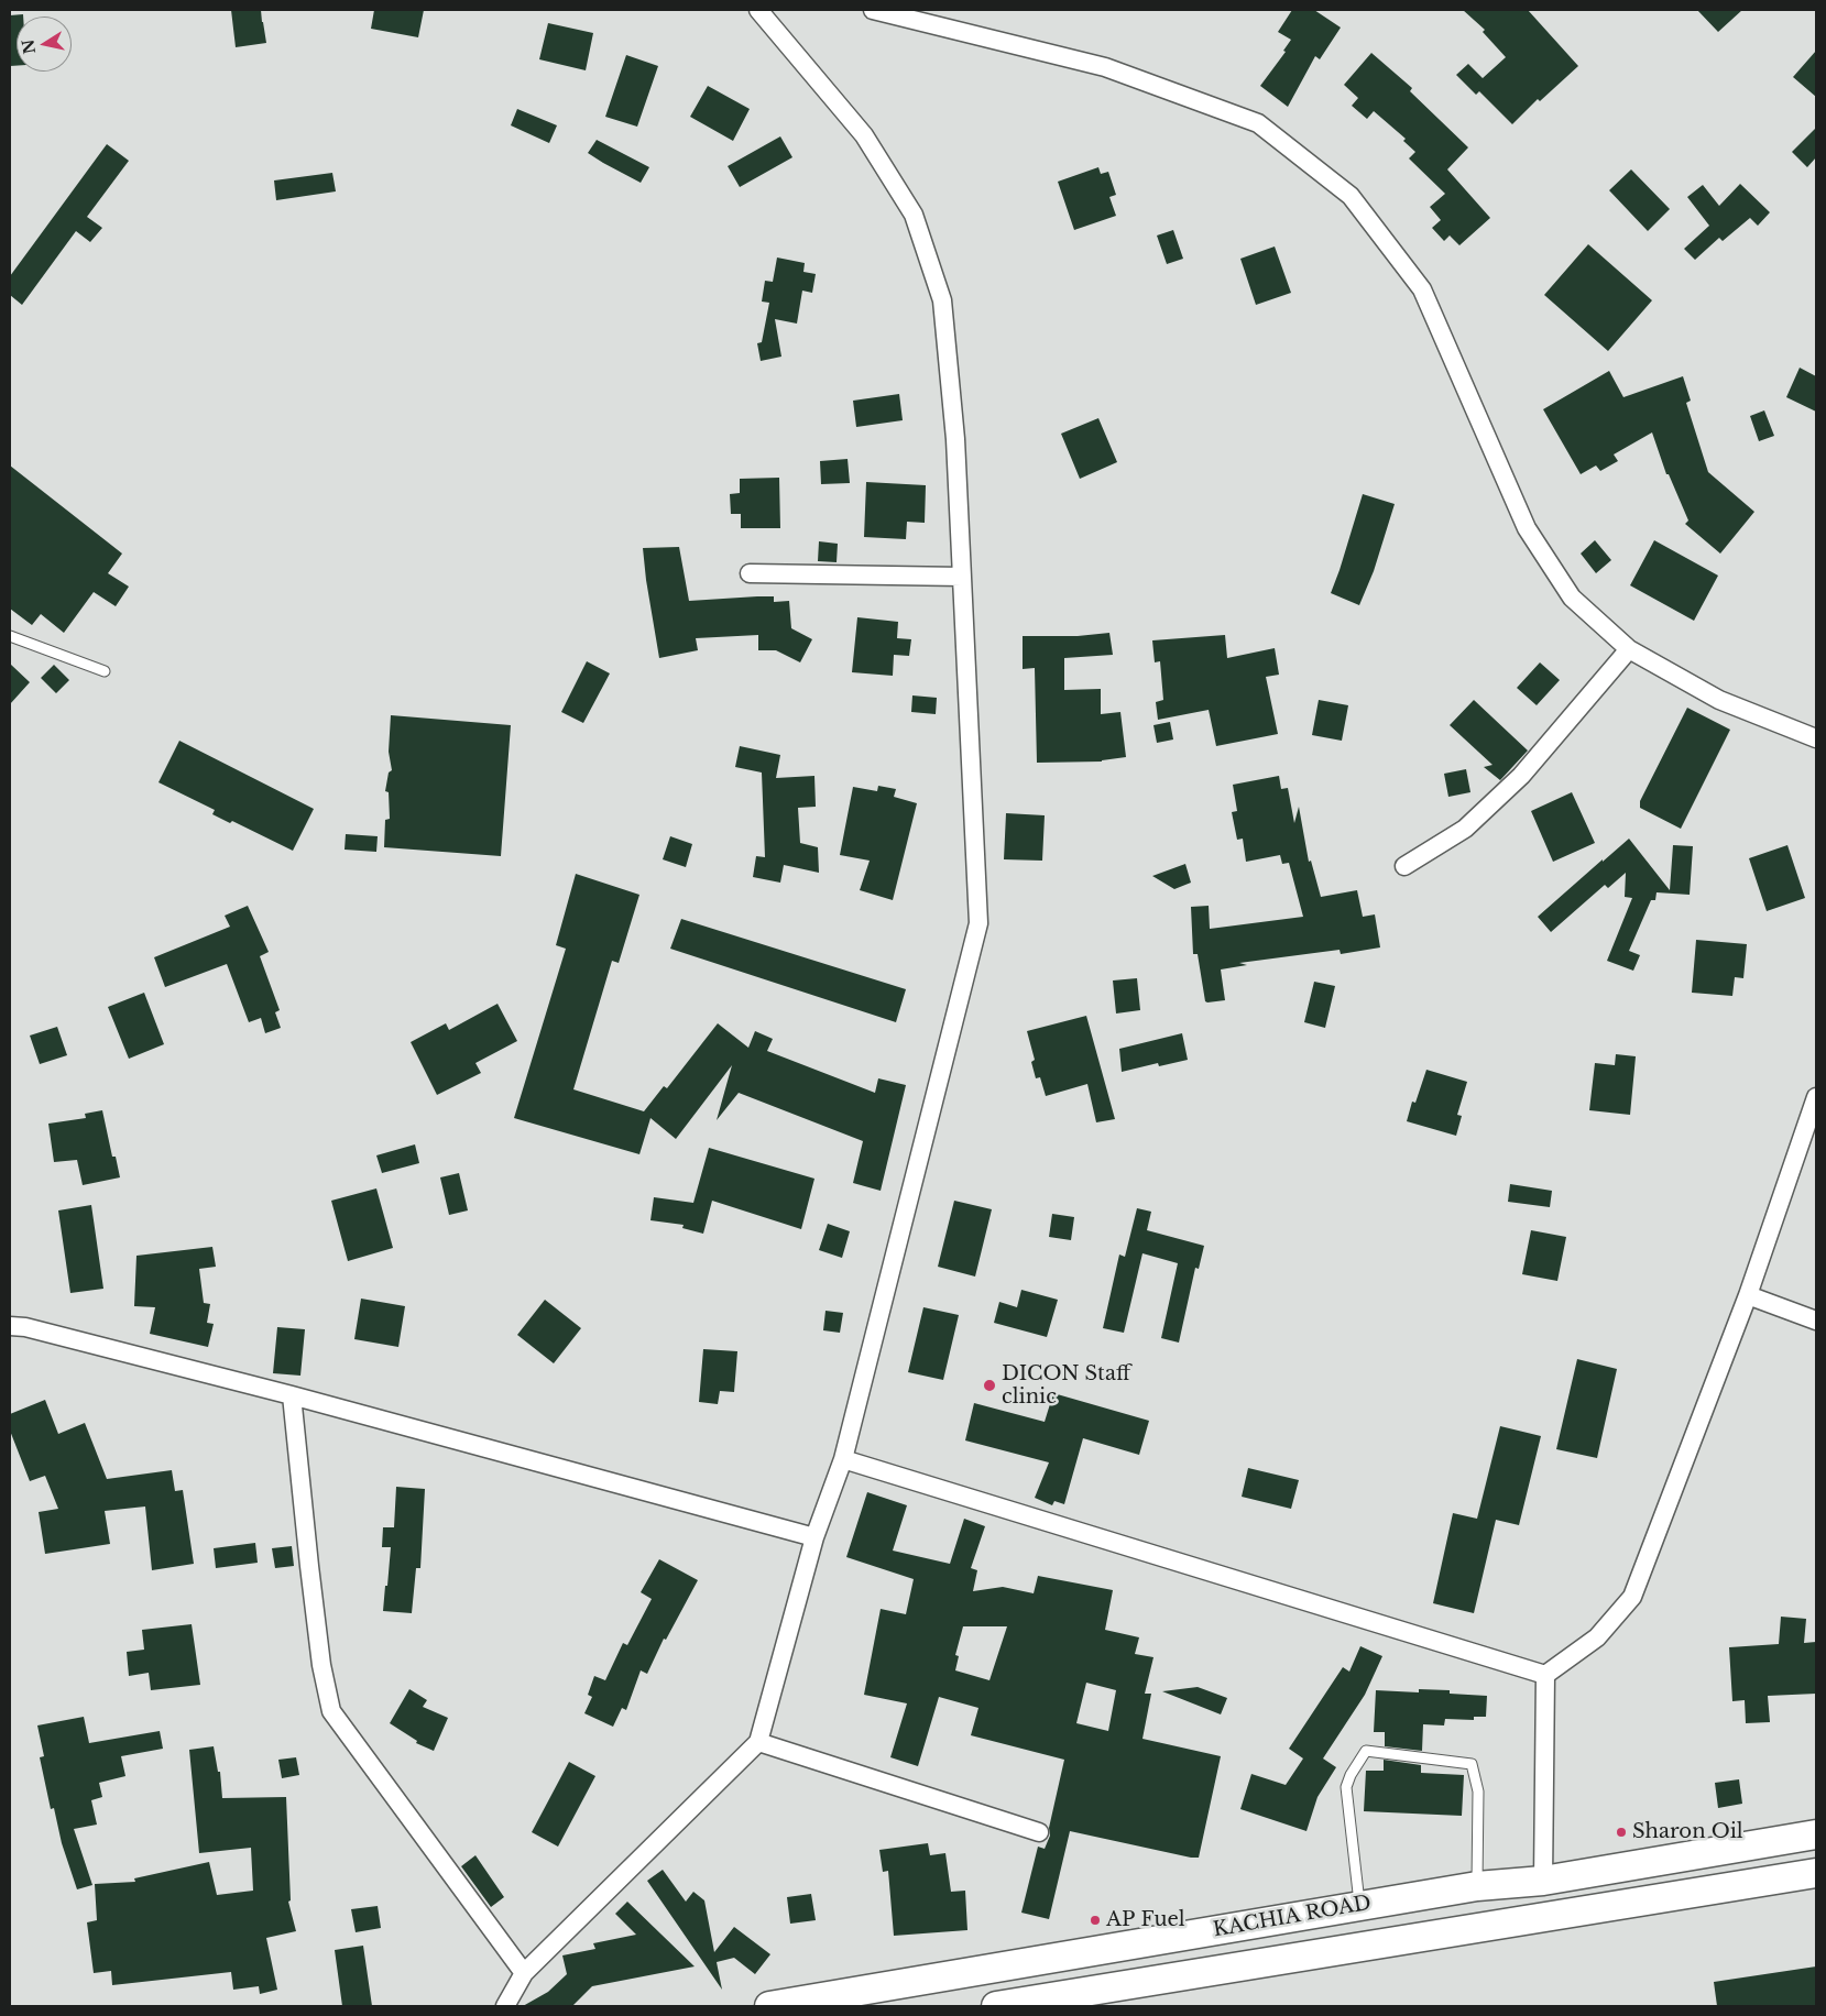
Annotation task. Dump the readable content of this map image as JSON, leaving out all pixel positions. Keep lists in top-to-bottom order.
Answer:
{
  "streets": {
    "main road": ["KACHIA ROAD"]
  },
  "places": ["DICON Staff clinic", "Sharon Oil", "AP Fuel"],
  "north": "left"
}
